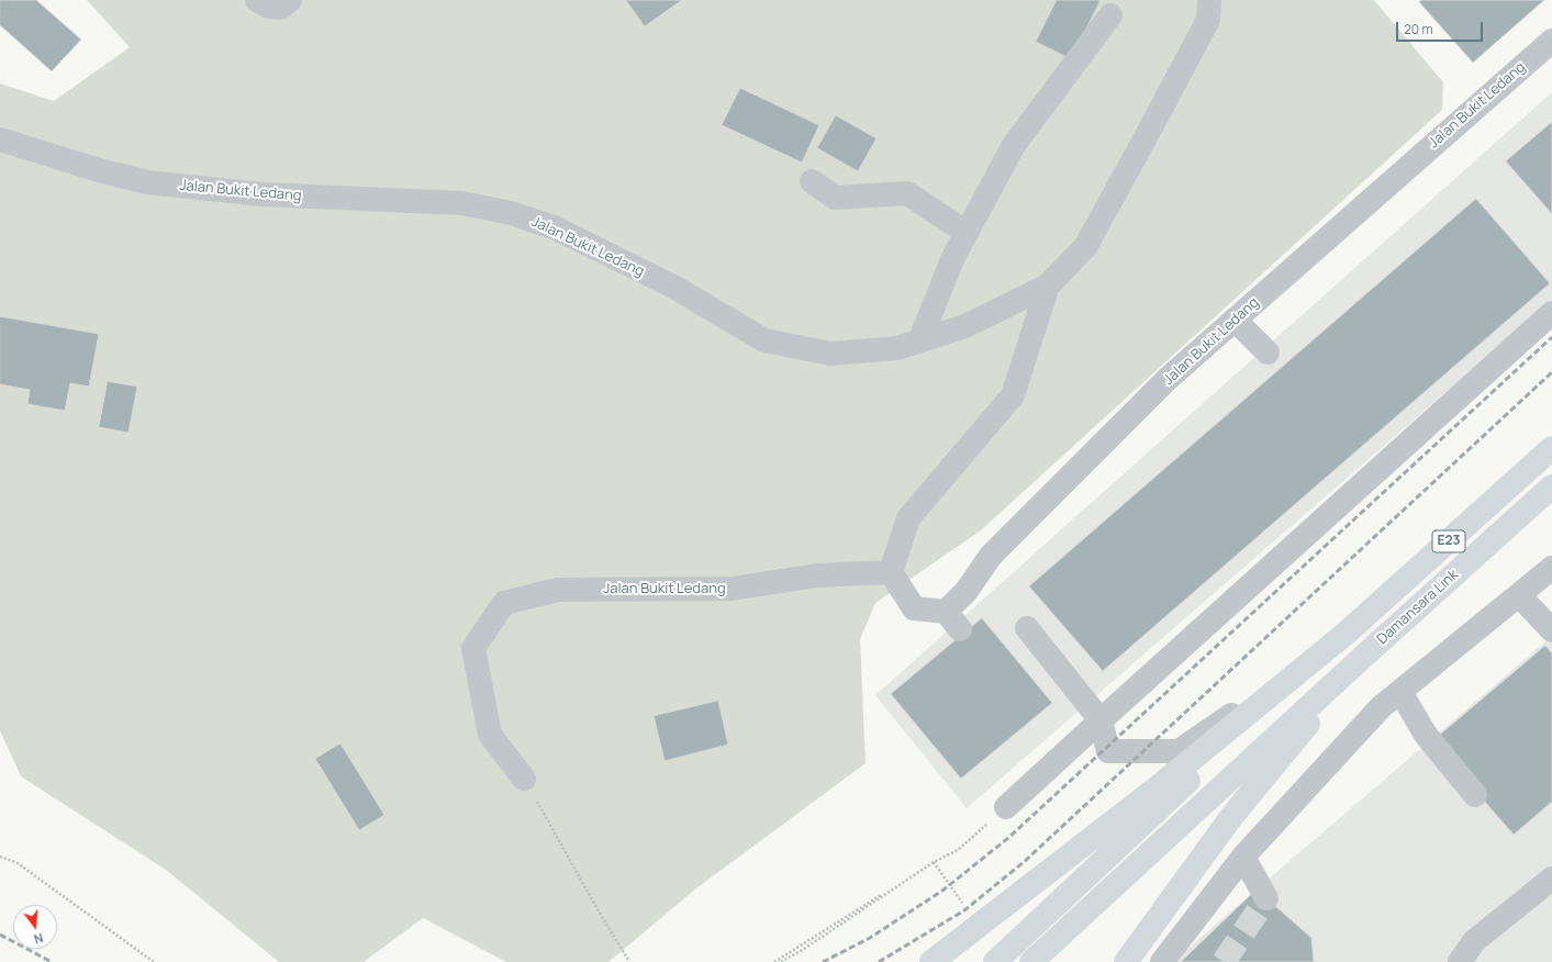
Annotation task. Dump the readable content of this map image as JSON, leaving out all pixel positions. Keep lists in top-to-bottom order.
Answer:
{
  "streets": {
    "main road": ["E23", "Damansara Link"],
    "street": ["Jalan Bukit Ledang"]
  },
  "scale_bar": "20 m",
  "north": "bottom"
}
